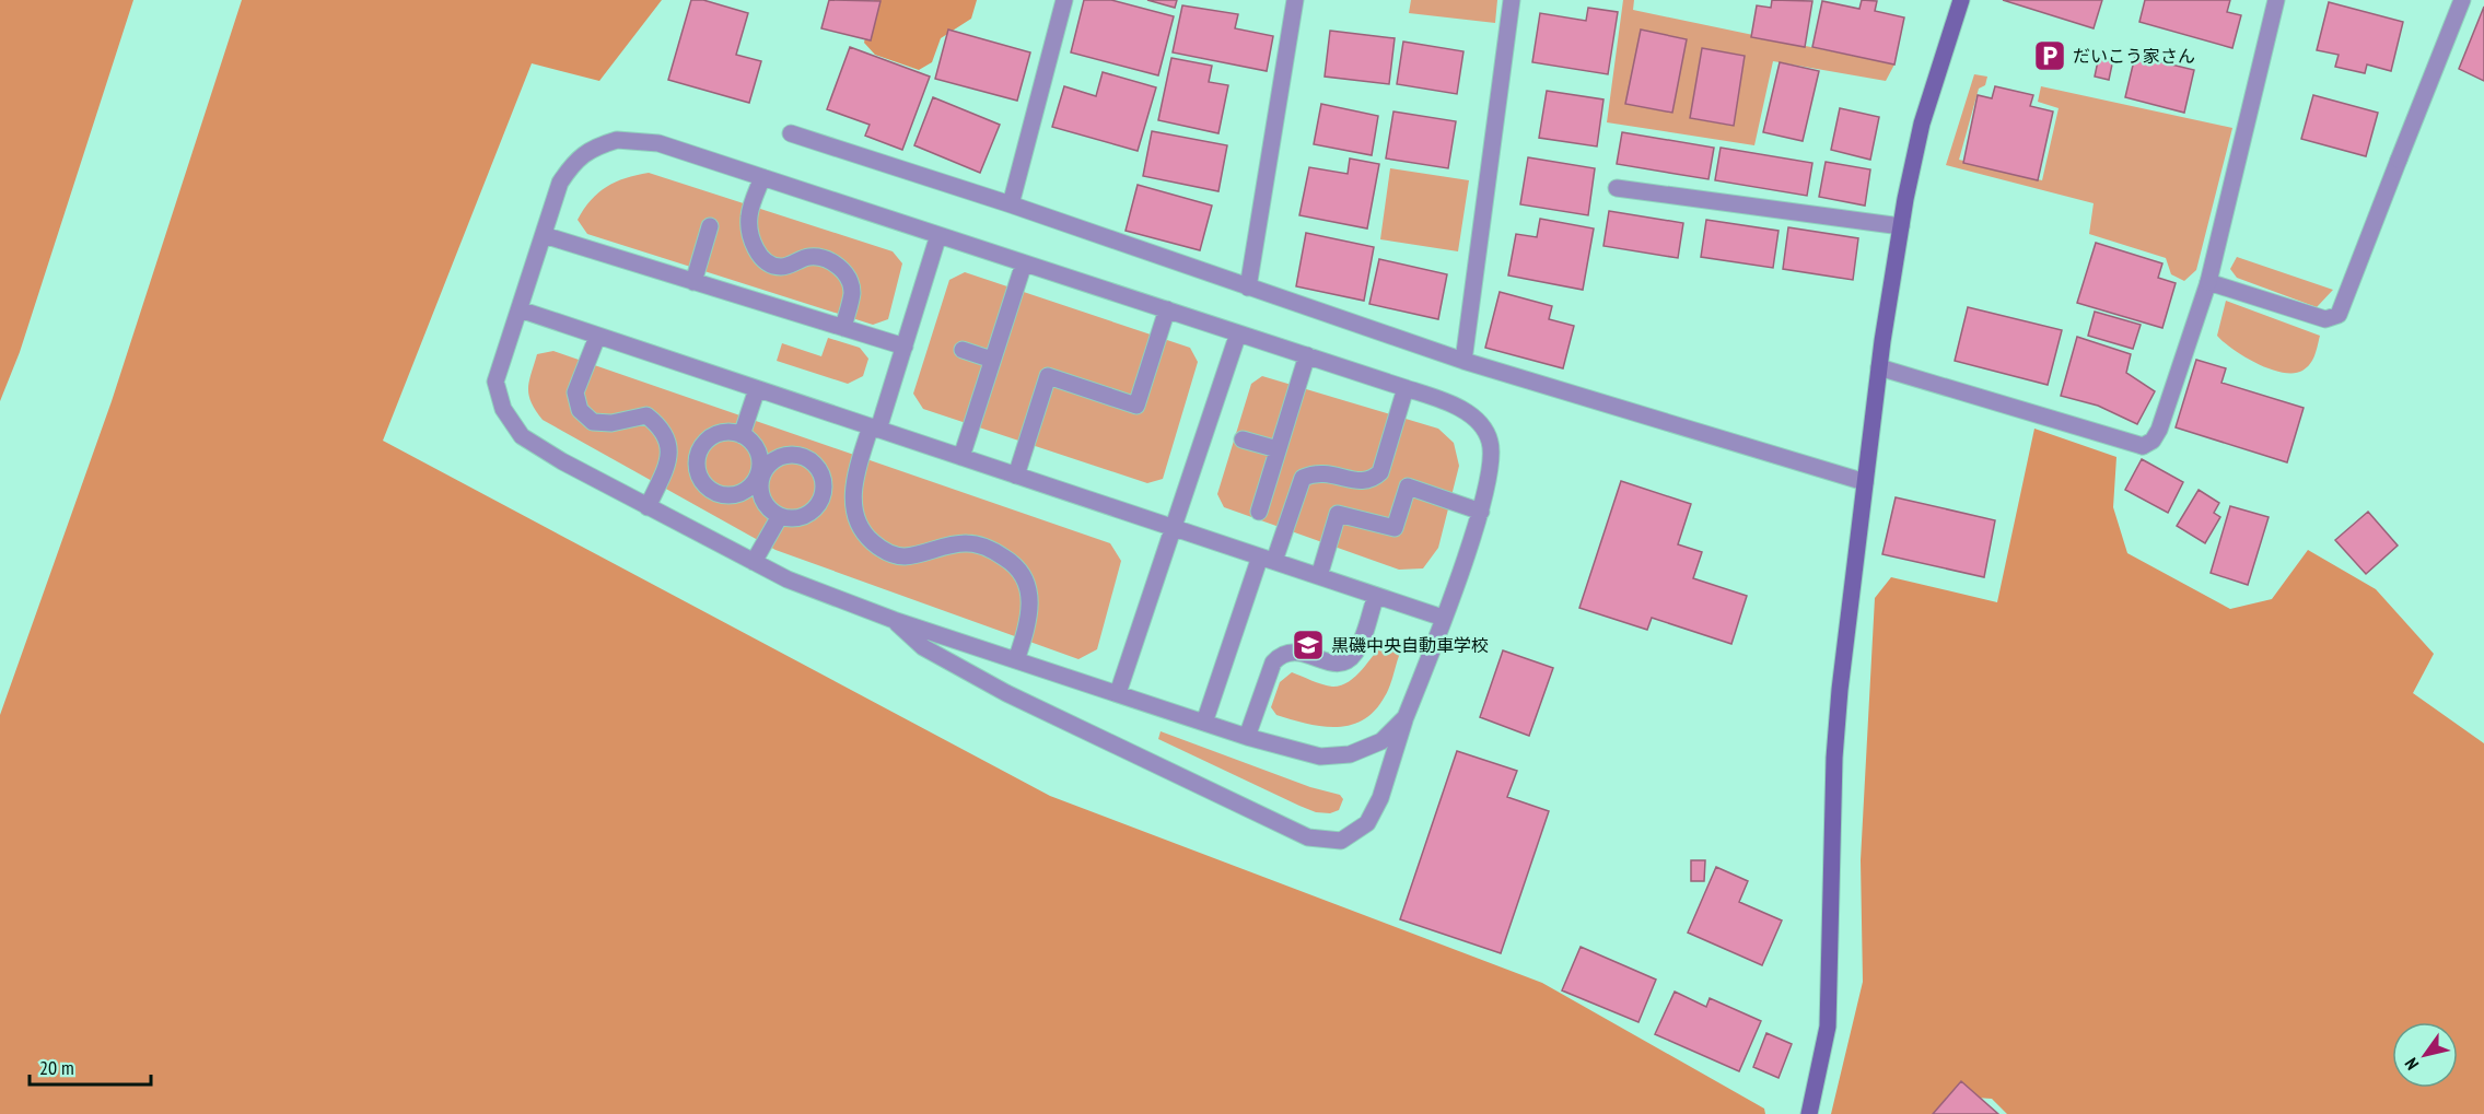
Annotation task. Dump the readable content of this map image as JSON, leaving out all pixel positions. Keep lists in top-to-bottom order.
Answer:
{
  "places": {
    "parking": ["だいこう家さん"],
    "school or university": ["黒磯中央自動車学校"]
  },
  "scale_bar": "20 m",
  "north": "bottom left"
}
